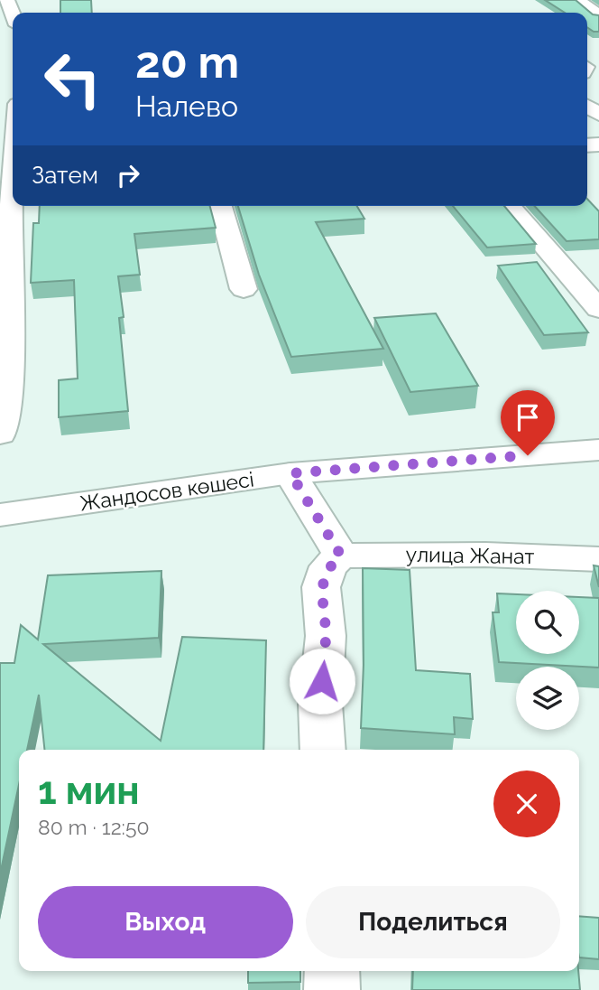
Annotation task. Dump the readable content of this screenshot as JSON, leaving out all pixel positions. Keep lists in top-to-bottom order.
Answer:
{
  "streets": {
    "street": ["Жандосов көшесі", "улица Жанат"]
  },
  "page": {
    "turn": ["20 m", "Налево"],
    "then": "Затем",
    "heading": ["1 мин", "80 m · 12:50"],
    "buttons": ["Выход", "Поделиться"]
  }
}
